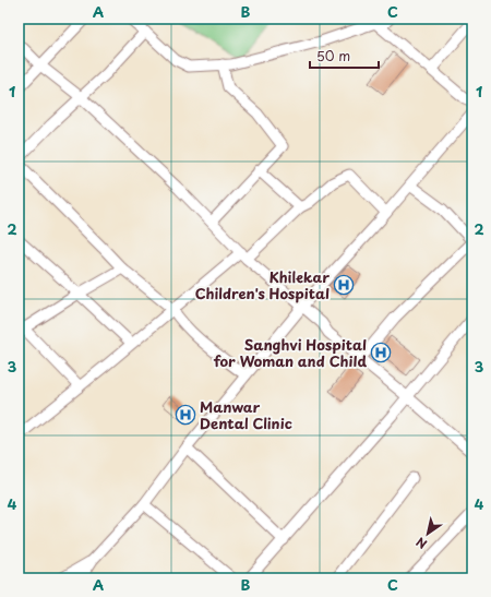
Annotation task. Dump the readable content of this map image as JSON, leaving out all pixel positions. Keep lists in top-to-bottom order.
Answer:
{
  "places": {
    "hospital": ["Khilekar Children's Hospital", "Sanghvi Hospital for Woman and Child", "Manwar Dental Clinic"]
  },
  "scale_bar": "50 m",
  "north": "bottom left",
  "grid": {
    "columns": ["A", "B", "C"],
    "rows": [
      "1",
      "2",
      "3",
      "4"
    ]
  }
}
